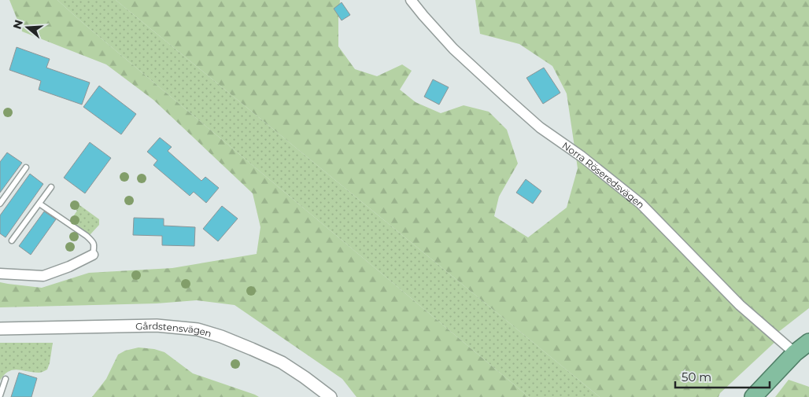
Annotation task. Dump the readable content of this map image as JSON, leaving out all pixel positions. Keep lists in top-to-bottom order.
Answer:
{
  "streets": {
    "street": ["Norra Röseredsvägen", "Gårdstensvägen"]
  },
  "scale_bar": "50 m",
  "north": "left"
}
